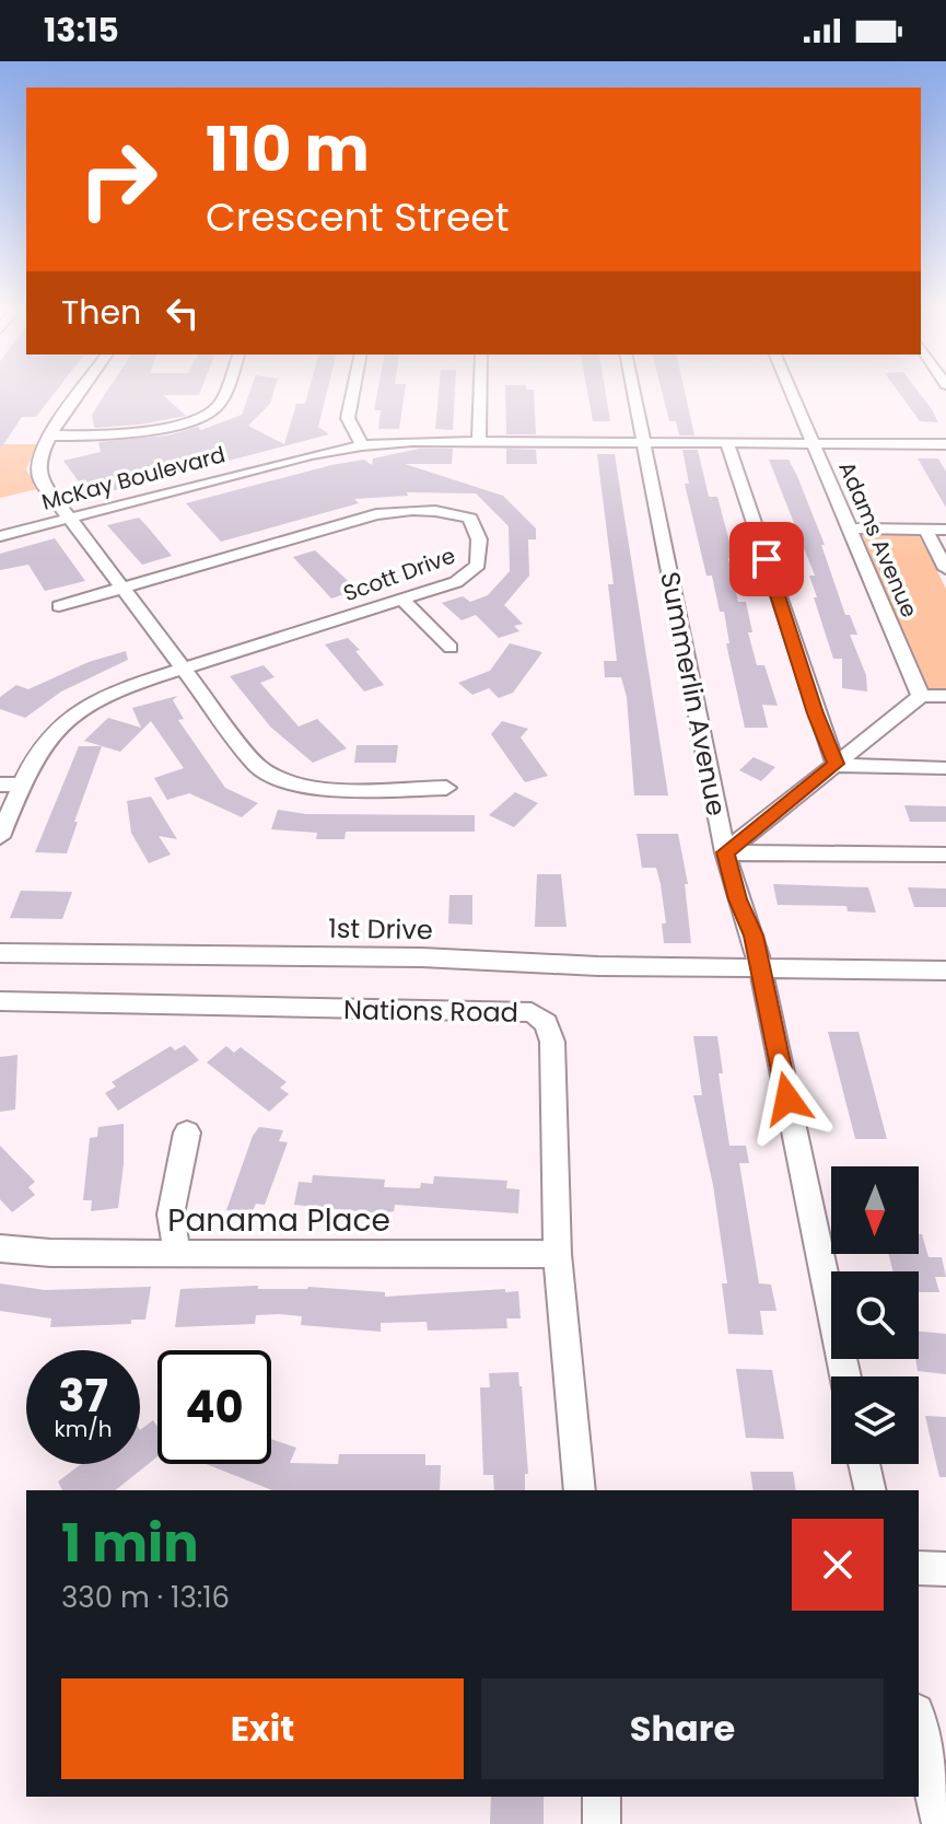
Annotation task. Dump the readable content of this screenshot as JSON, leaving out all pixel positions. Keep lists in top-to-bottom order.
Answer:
{
  "streets": {
    "street": [
      "McKay Boulevard",
      "Adams Avenue",
      "Scott Drive",
      "Summerlin Avenue",
      "1st Drive",
      "Nations Road",
      "Panama Place"
    ]
  },
  "crossings": [
    ["McKay Boulevard", "Adams Avenue"],
    ["McKay Boulevard", "Summerlin Avenue"],
    ["Summerlin Avenue", "1st Drive"],
    ["Nations Road", "Panama Place"]
  ],
  "north": "bottom",
  "page": {
    "status": "13:15",
    "turn": ["110 m", "Crescent Street"],
    "then": "Then",
    "speed": "37 km/h",
    "limit": "40",
    "heading": ["1 min", "330 m · 13:16"],
    "buttons": ["Exit", "Share"]
  }
}
